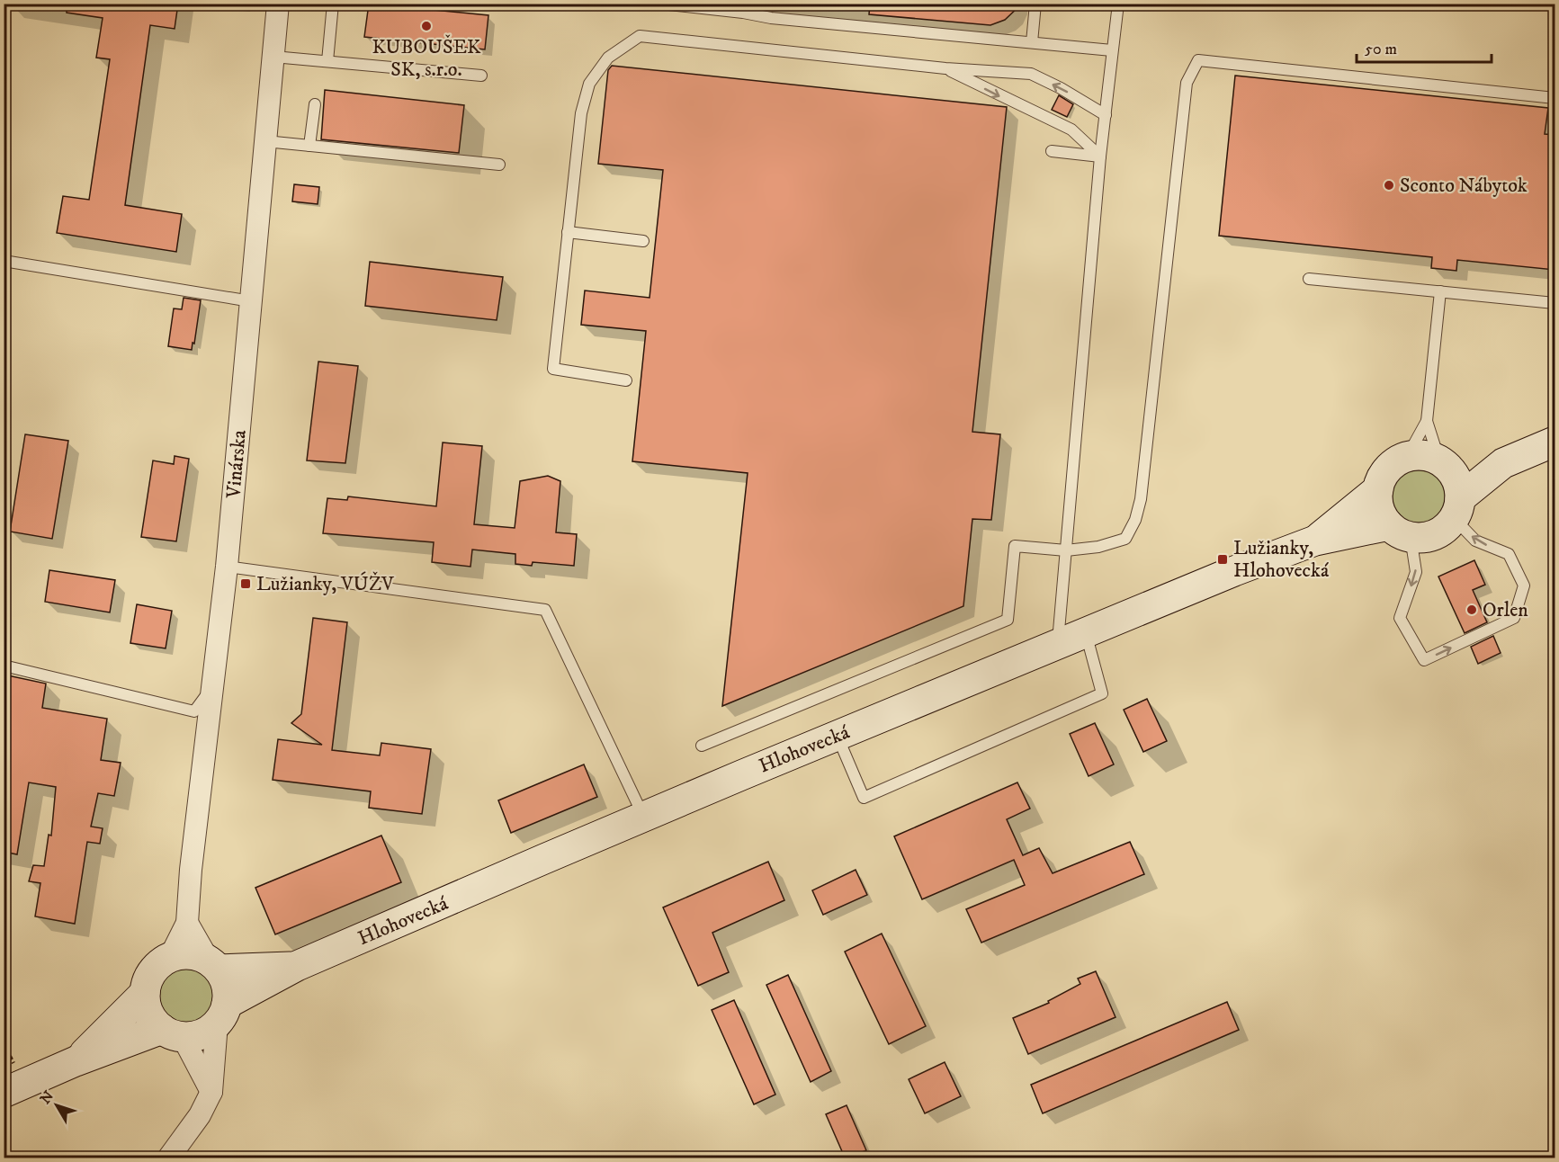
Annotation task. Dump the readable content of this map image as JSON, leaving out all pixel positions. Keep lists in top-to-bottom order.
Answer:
{
  "streets": {
    "main road": ["Hlohovecká"],
    "street": ["Vinárska"]
  },
  "crossings": [
    ["Vinárska", "Hlohovecká"]
  ],
  "places": {
    "other": ["KUBOUŠEK SK, s.r.o.", "Sconto Nábytok", "Orlen"],
    "transit": ["Lužianky, Hlohovecká", "Lužianky, VÚŽV"]
  },
  "scale_bar": "50 m",
  "north": "top left"
}
